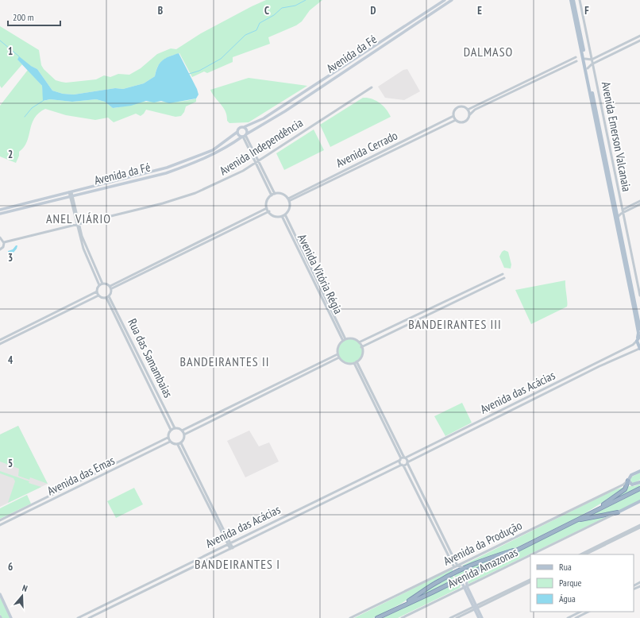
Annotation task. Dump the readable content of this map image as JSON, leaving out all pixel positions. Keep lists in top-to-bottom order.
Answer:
{
  "streets": {
    "main road": ["Avenida da Fé", "Avenida Amazonas"],
    "street": [
      "Avenida Emerson Valcanaia",
      "Avenida Independência",
      "Avenida Cerrado",
      "Avenida Vitória Régia",
      "Rua das Samambaias",
      "Avenida das Acácias",
      "Avenida das Emas",
      "Avenida da Produção"
    ]
  },
  "crossings": [
    ["Avenida Cerrado", "Avenida Vitória Régia"],
    ["Rua das Samambaias", "Avenida das Emas"]
  ],
  "districts": [
    "DALMASO",
    "ANEL VIÁRIO",
    "BANDEIRANTES III",
    "BANDEIRANTES II",
    "BANDEIRANTES I"
  ],
  "legend": ["Rua", "Parque", "Água"],
  "scale_bar": "200 m",
  "north": "top",
  "grid": {
    "columns": [
      "B",
      "C",
      "D",
      "E",
      "F"
    ],
    "rows": [
      "1",
      "2",
      "3",
      "4",
      "5",
      "6"
    ]
  }
}
